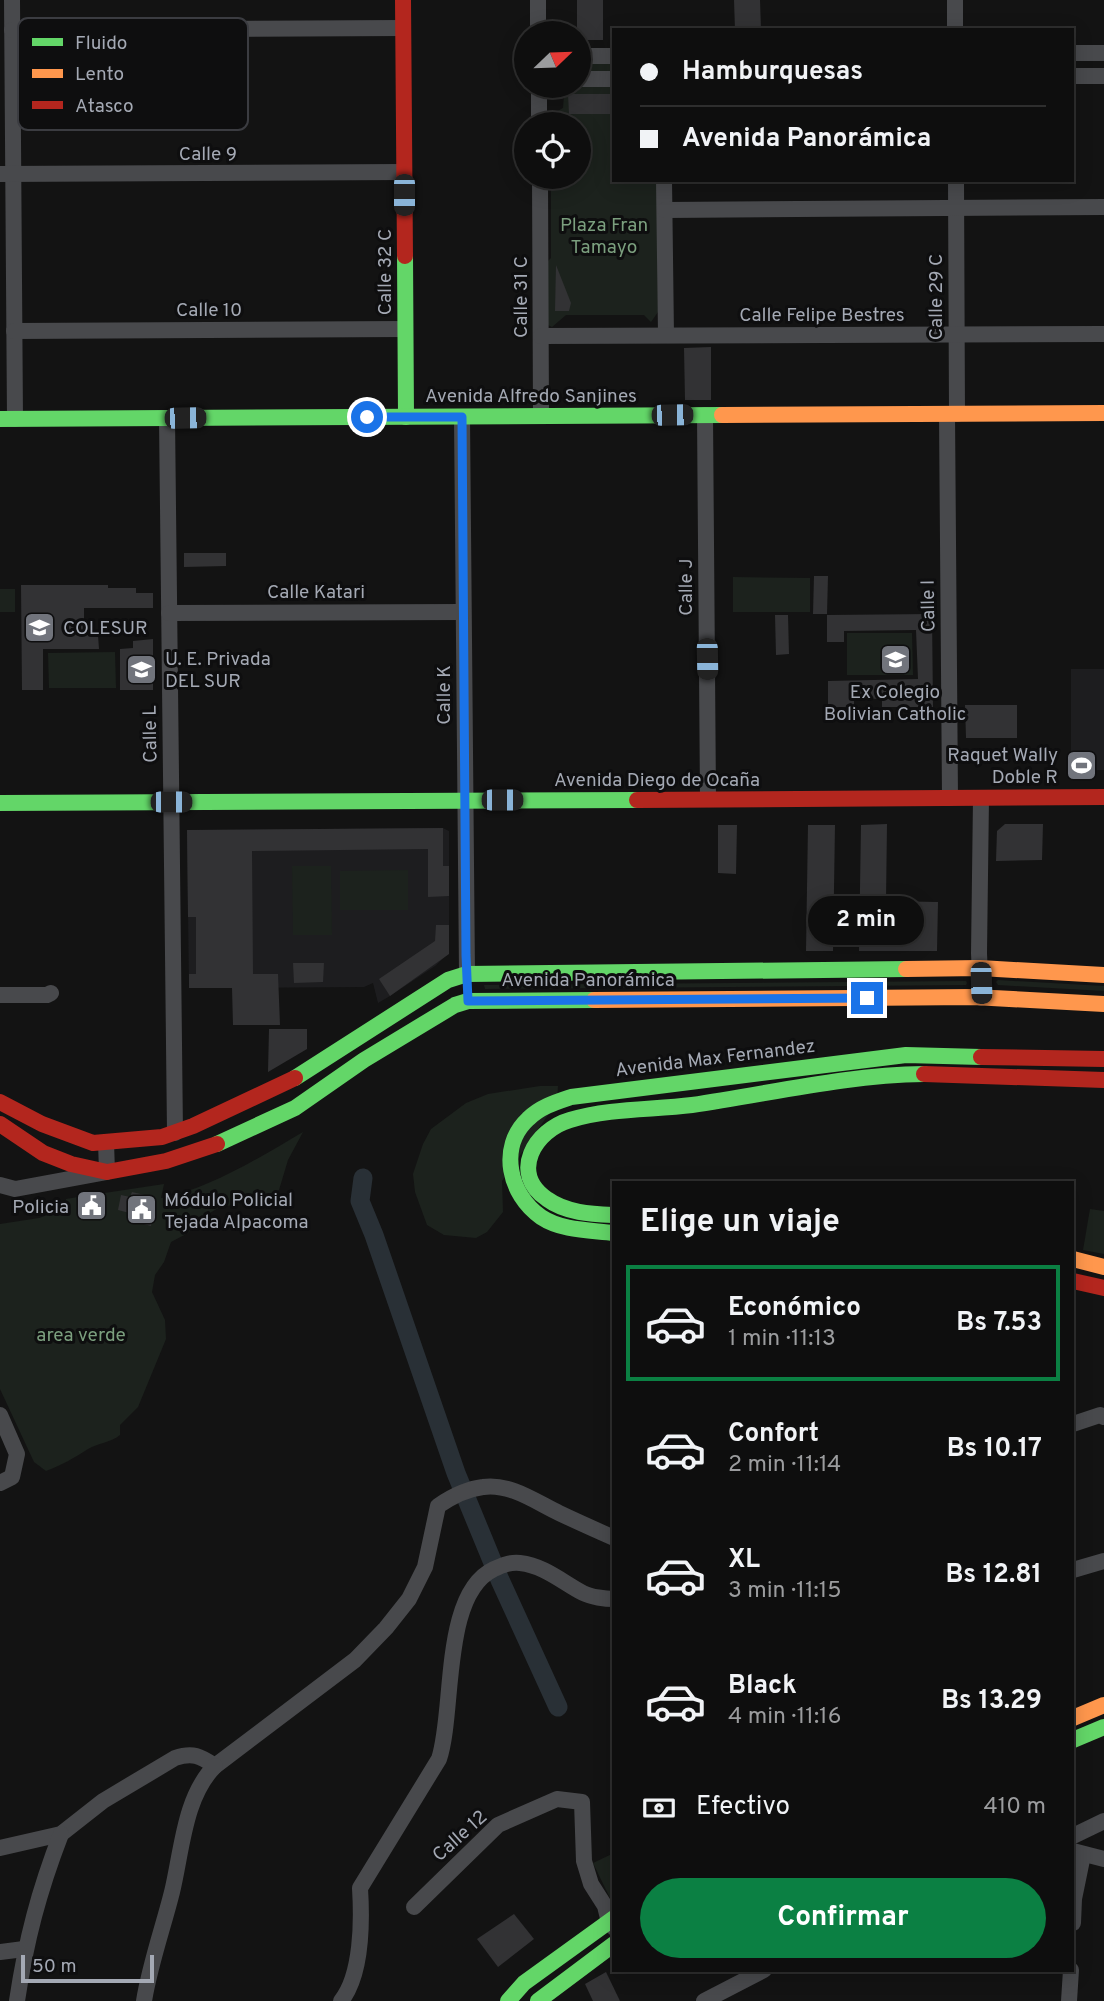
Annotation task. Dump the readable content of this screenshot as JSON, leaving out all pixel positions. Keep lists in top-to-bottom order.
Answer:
{
  "streets": {
    "main road": [
      "Calle 32 C",
      "Avenida Alfredo Sanjines",
      "Avenida Diego de Ocaña",
      "Avenida Panorámica",
      "Avenida Max Fernandez"
    ],
    "street": [
      "Calle 9",
      "Calle 31 C",
      "Calle 29 C",
      "Calle 10",
      "Calle Felipe Bestres",
      "Calle J",
      "Calle Katari",
      "Calle I",
      "Calle K",
      "Calle L",
      "Calle 12"
    ]
  },
  "crossings": [
    ["Calle 9", "Calle 32 C"],
    ["Calle 32 C", "Calle 10"],
    ["Calle 32 C", "Avenida Alfredo Sanjines"],
    ["Calle 31 C", "Calle Felipe Bestres"],
    ["Calle 31 C", "Avenida Alfredo Sanjines"],
    ["Calle 29 C", "Calle Felipe Bestres"],
    ["Calle 29 C", "Avenida Alfredo Sanjines"],
    ["Calle 29 C", "Calle I"],
    ["Avenida Alfredo Sanjines", "Calle J"],
    ["Avenida Alfredo Sanjines", "Calle I"],
    ["Avenida Alfredo Sanjines", "Calle K"],
    ["Avenida Alfredo Sanjines", "Calle L"],
    ["Calle J", "Avenida Diego de Ocaña"],
    ["Calle Katari", "Calle K"],
    ["Calle Katari", "Calle L"],
    ["Calle I", "Avenida Diego de Ocaña"],
    ["Calle K", "Avenida Diego de Ocaña"],
    ["Calle K", "Avenida Panorámica"],
    ["Calle L", "Avenida Diego de Ocaña"],
    ["Calle L", "Avenida Panorámica"]
  ],
  "parks": ["Plaza Fran Tamayo", "area verde"],
  "places": {
    "school or university": ["COLESUR", "Ex Colegio Bolivian Catholic", "U. E. Privada DEL SUR"],
    "sports": ["Raquet Wally Doble R"],
    "public building": ["Policia", "Módulo Policial Tejada Alpacoma"]
  },
  "legend": ["Fluido", "Lento", "Atasco"],
  "scale_bar": "50 m",
  "north": "top right",
  "page": {
    "banner": ["Hamburquesas", "Avenida Panorámica"],
    "bubble": "2 min",
    "heading": "Elige un viaje",
    "list": [
      {
        "name": "Económico",
        "note": "1 min · 11:13",
        "value": "Bs 7.53"
      },
      {
        "name": "Confort",
        "note": "2 min · 11:14",
        "value": "Bs 10.17"
      },
      {
        "name": "XL",
        "note": "3 min · 11:15",
        "value": "Bs 12.81"
      },
      {
        "name": "Black",
        "note": "4 min · 11:16",
        "value": "Bs 13.29"
      }
    ],
    "pay": ["Efectivo", "410 m"],
    "buttons": "Confirmar",
    "scale": "50 m"
  }
}
